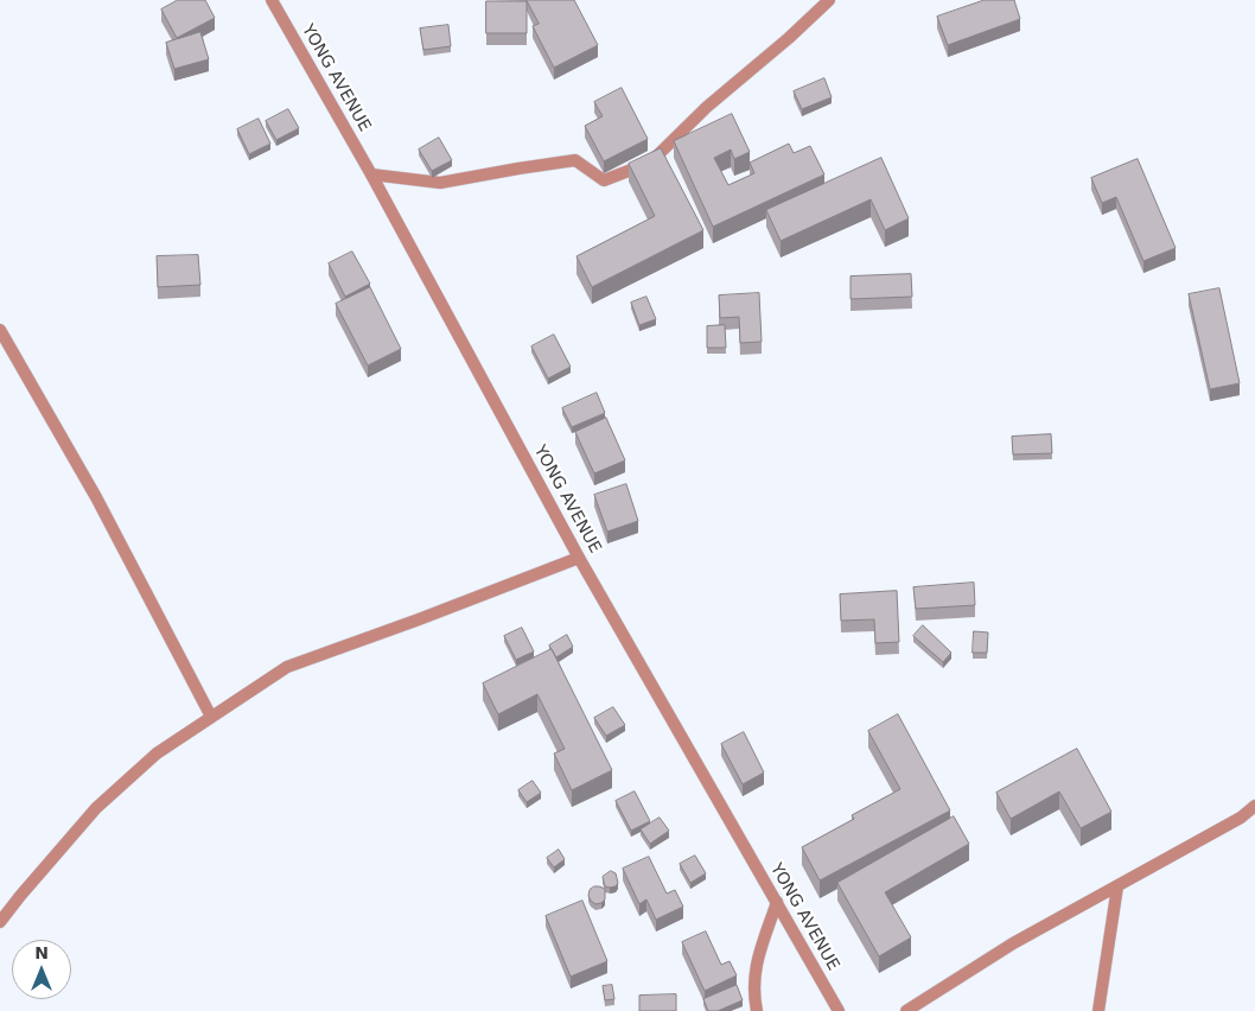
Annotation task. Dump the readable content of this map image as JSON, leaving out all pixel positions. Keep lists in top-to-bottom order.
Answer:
{
  "streets": {
    "street": ["YONG AVENUE"]
  },
  "north": "top"
}
